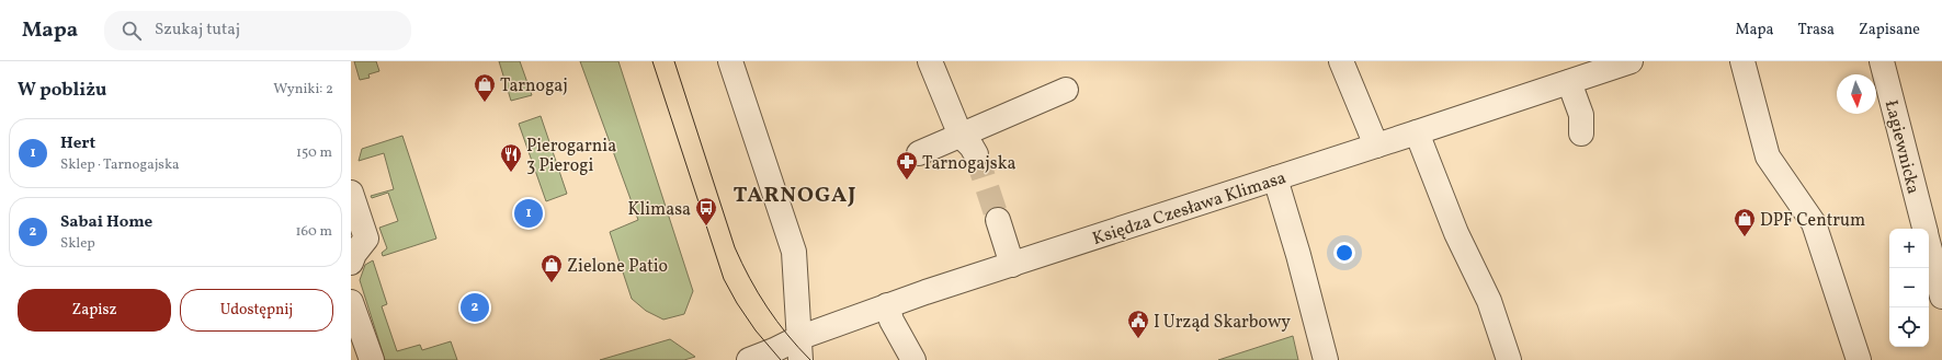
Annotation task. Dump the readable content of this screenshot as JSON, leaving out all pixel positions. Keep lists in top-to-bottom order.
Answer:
{
  "streets": {
    "street": ["Łagiewnicka", "Księdza Czesława Klimasa"]
  },
  "districts": ["TARNOGAJ"],
  "places": {
    "shop": ["Tarnogaj", "DPF Centrum", "Zielone Patio"],
    "restaurant": ["Pierogarnia 3 Pierogi"],
    "pharmacy": ["Tarnogajska"],
    "bus stop": ["Klimasa"],
    "public building": ["I Urząd Skarbowy"]
  },
  "north": "bottom",
  "page": {
    "header": "Mapa",
    "search": "Szukaj tutaj",
    "nav": ["Mapa", "Trasa", "Zapisane"],
    "heading": ["W pobliżu", "Wyniki: 2"],
    "list": [
      {
        "mark": "1",
        "name": "Hert",
        "note": "Sklep · Tarnogajska",
        "value": "150 m"
      },
      {
        "mark": "2",
        "name": "Sabai Home",
        "note": "Sklep",
        "value": "160 m"
      }
    ],
    "pins": ["1", "2"],
    "map_buttons": ["+", "−"],
    "buttons": ["Zapisz", "Udostępnij"]
  }
}
